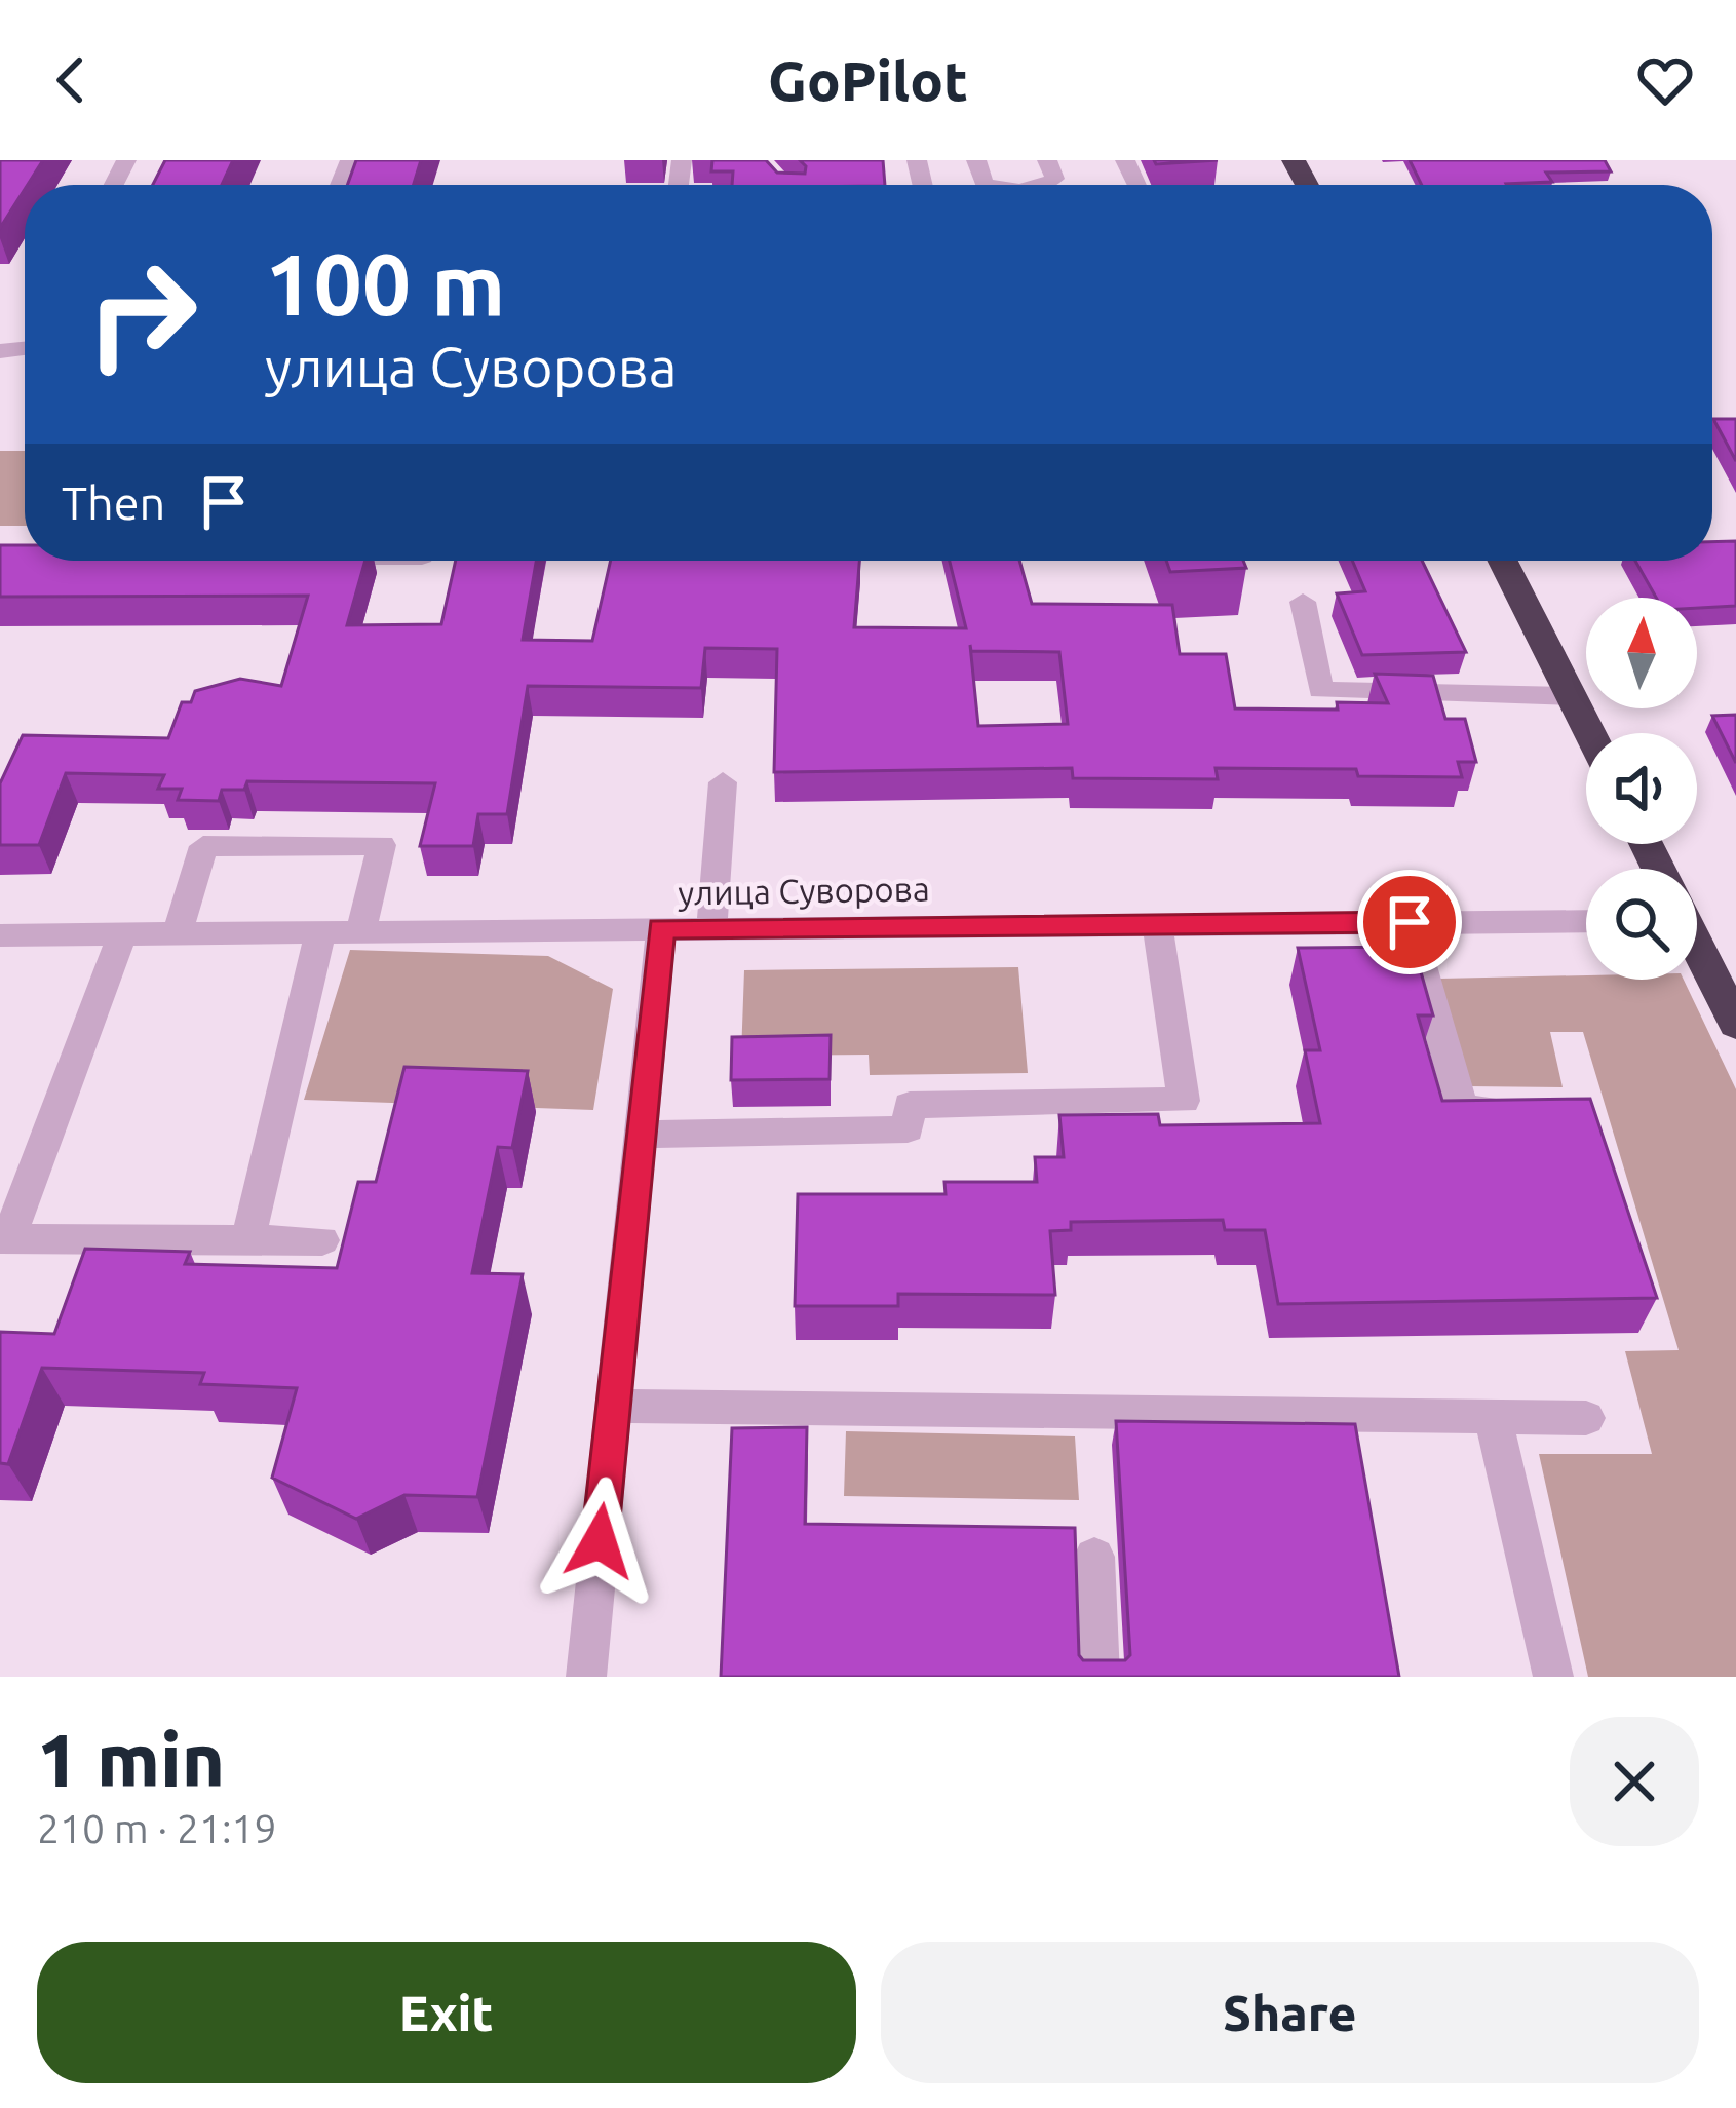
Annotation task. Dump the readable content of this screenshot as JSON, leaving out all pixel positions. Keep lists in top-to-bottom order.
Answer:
{
  "streets": {
    "street": ["улица Суворова"]
  },
  "north": "top",
  "page": {
    "header": "GoPilot",
    "turn": ["100 m", "улица Суворова"],
    "then": "Then",
    "heading": ["1 min", "210 m · 21:19"],
    "buttons": ["Exit", "Share"]
  }
}
